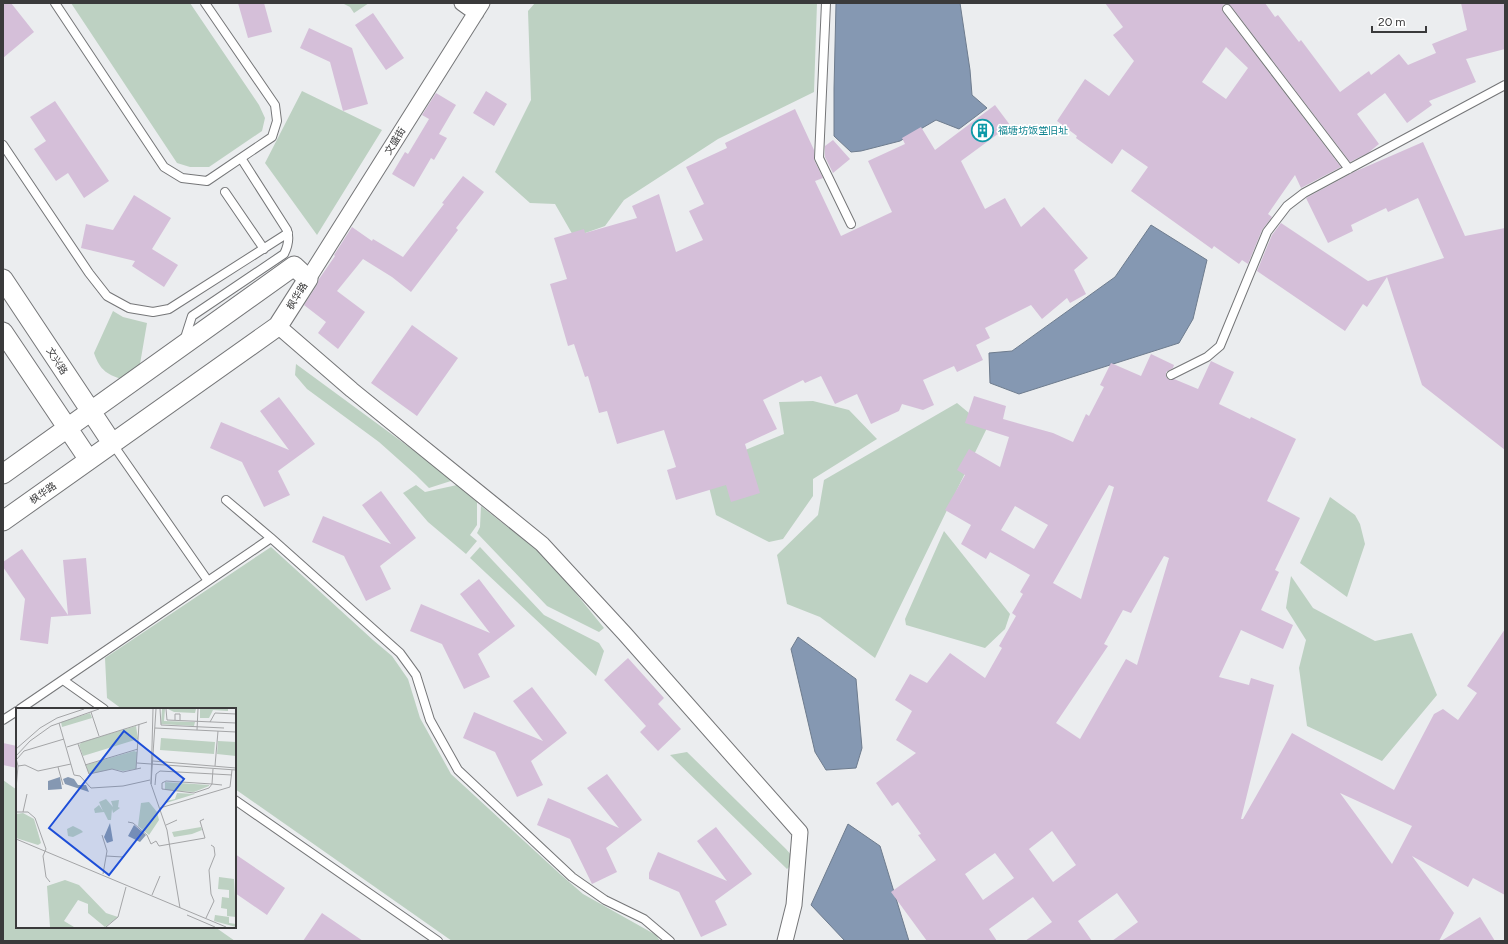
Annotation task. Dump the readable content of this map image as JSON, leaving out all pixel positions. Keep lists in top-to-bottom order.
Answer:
{
  "streets": {
    "street": ["文盛街", "枫华路", "文兴路"]
  },
  "crossings": [
    ["文盛街", "枫华路"],
    ["枫华路", "文兴路"]
  ],
  "places": {
    "building": ["福塘坊饭堂旧址"]
  },
  "scale_bar": "20 m"
}
